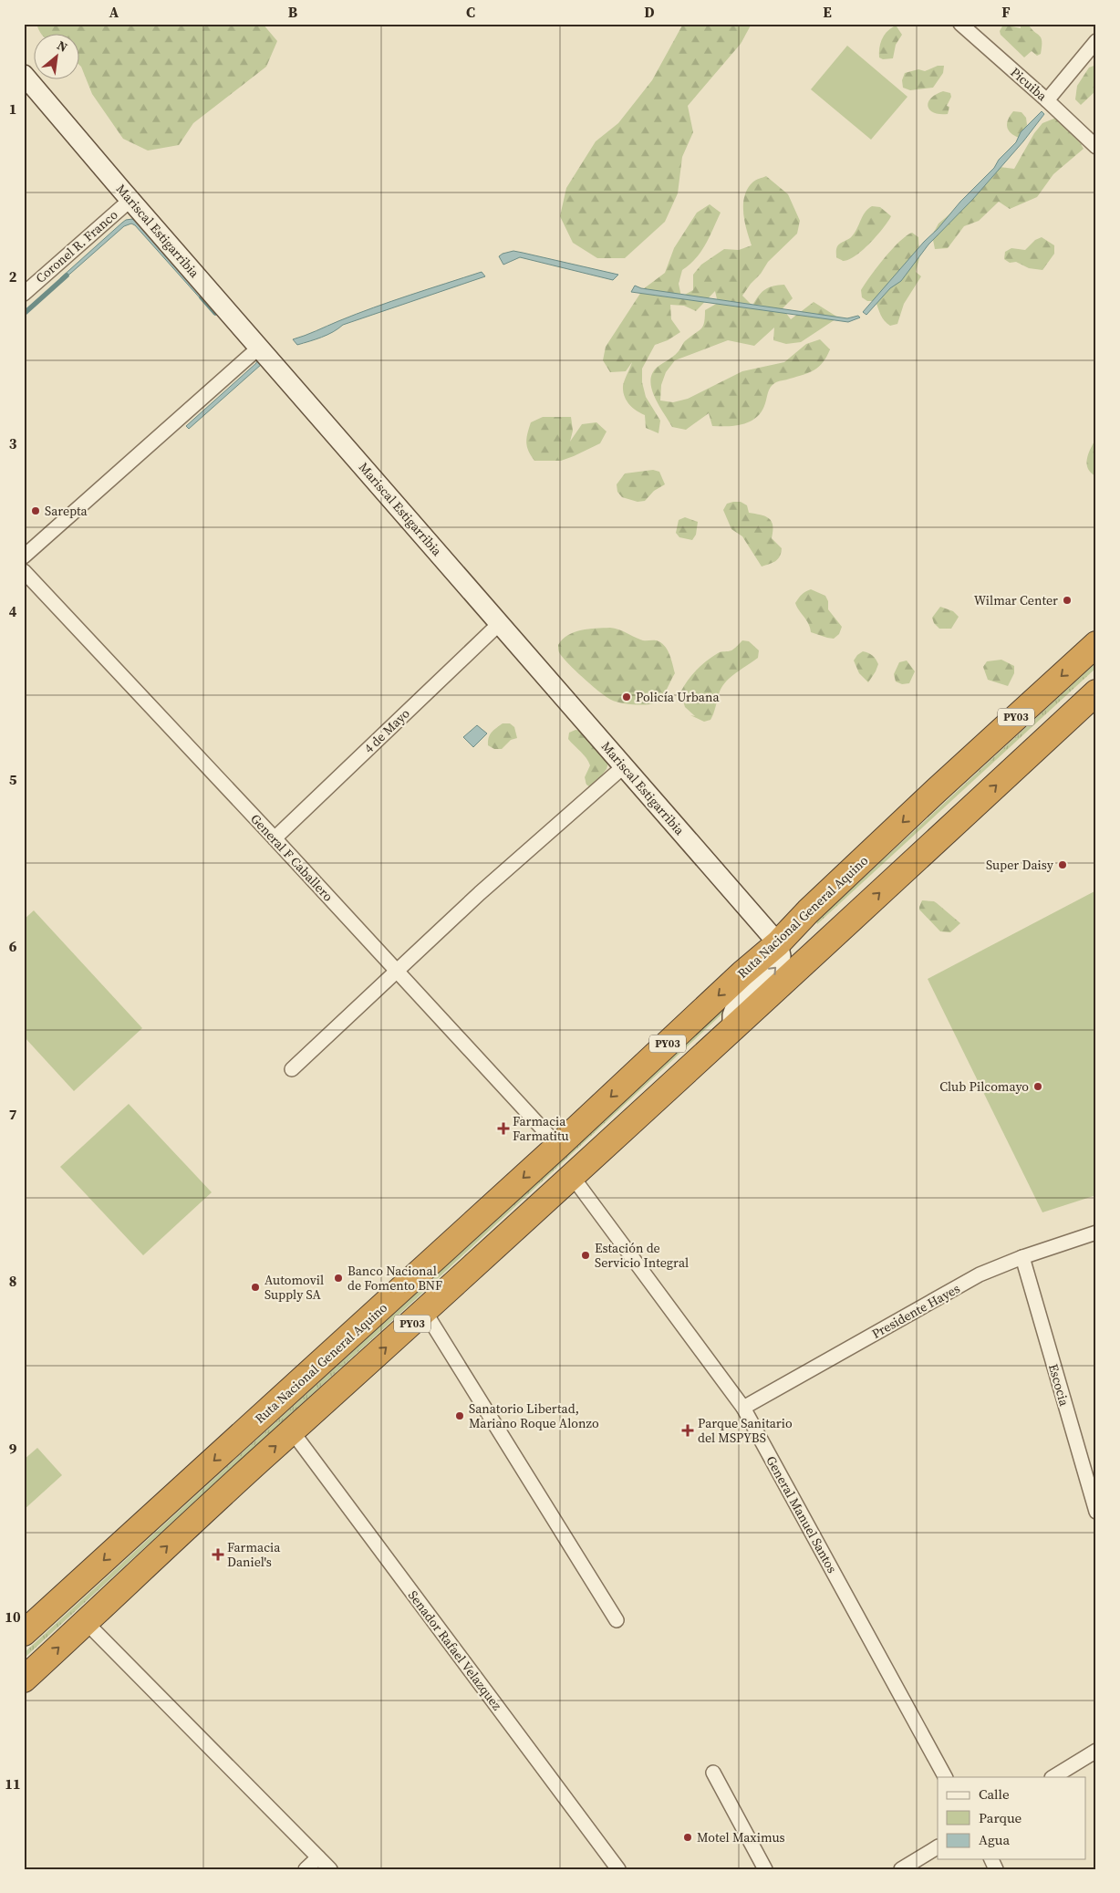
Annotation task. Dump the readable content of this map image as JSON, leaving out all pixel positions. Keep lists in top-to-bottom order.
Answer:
{
  "streets": {
    "highway": ["PY03", "Ruta Nacional General Aquino"],
    "street": [
      "Picuiba",
      "Mariscal Estigarribia",
      "Coronel R. Franco",
      "4 de Mayo",
      "General F Caballero",
      "Presidente Hayes",
      "Escocia",
      "General Manuel Santos",
      "Senador Rafael Velazquez"
    ]
  },
  "crossings": [
    ["Mariscal Estigarribia", "Coronel R. Franco"],
    ["Mariscal Estigarribia", "4 de Mayo"],
    ["Mariscal Estigarribia", "Ruta Nacional General Aquino"],
    ["PY03", "General Manuel Santos"],
    ["PY03", "Senador Rafael Velazquez"],
    ["4 de Mayo", "General F Caballero"],
    ["General F Caballero", "Ruta Nacional General Aquino"],
    ["Presidente Hayes", "Escocia"],
    ["Presidente Hayes", "General Manuel Santos"]
  ],
  "places": {
    "other": [
      "Sarepta",
      "Wilmar Center",
      "Policía Urbana",
      "Super Daisy",
      "Club Pilcomayo",
      "Estación de Servicio Integral",
      "Banco Nacional de Fomento BNF",
      "Automovil Supply SA",
      "Sanatorio Libertad, Mariano Roque Alonzo",
      "Motel Maximus"
    ],
    "health": ["Farmacia Farmatitu", "Parque Sanitario del MSPYBS", "Farmacia Daniel's"]
  },
  "legend": ["Calle", "Parque", "Agua"],
  "north": "top right",
  "grid": {
    "columns": [
      "A",
      "B",
      "C",
      "D",
      "E",
      "F"
    ],
    "rows": [
      "1",
      "2",
      "3",
      "4",
      "5",
      "6",
      "7",
      "8",
      "9",
      "10",
      "11"
    ]
  }
}
